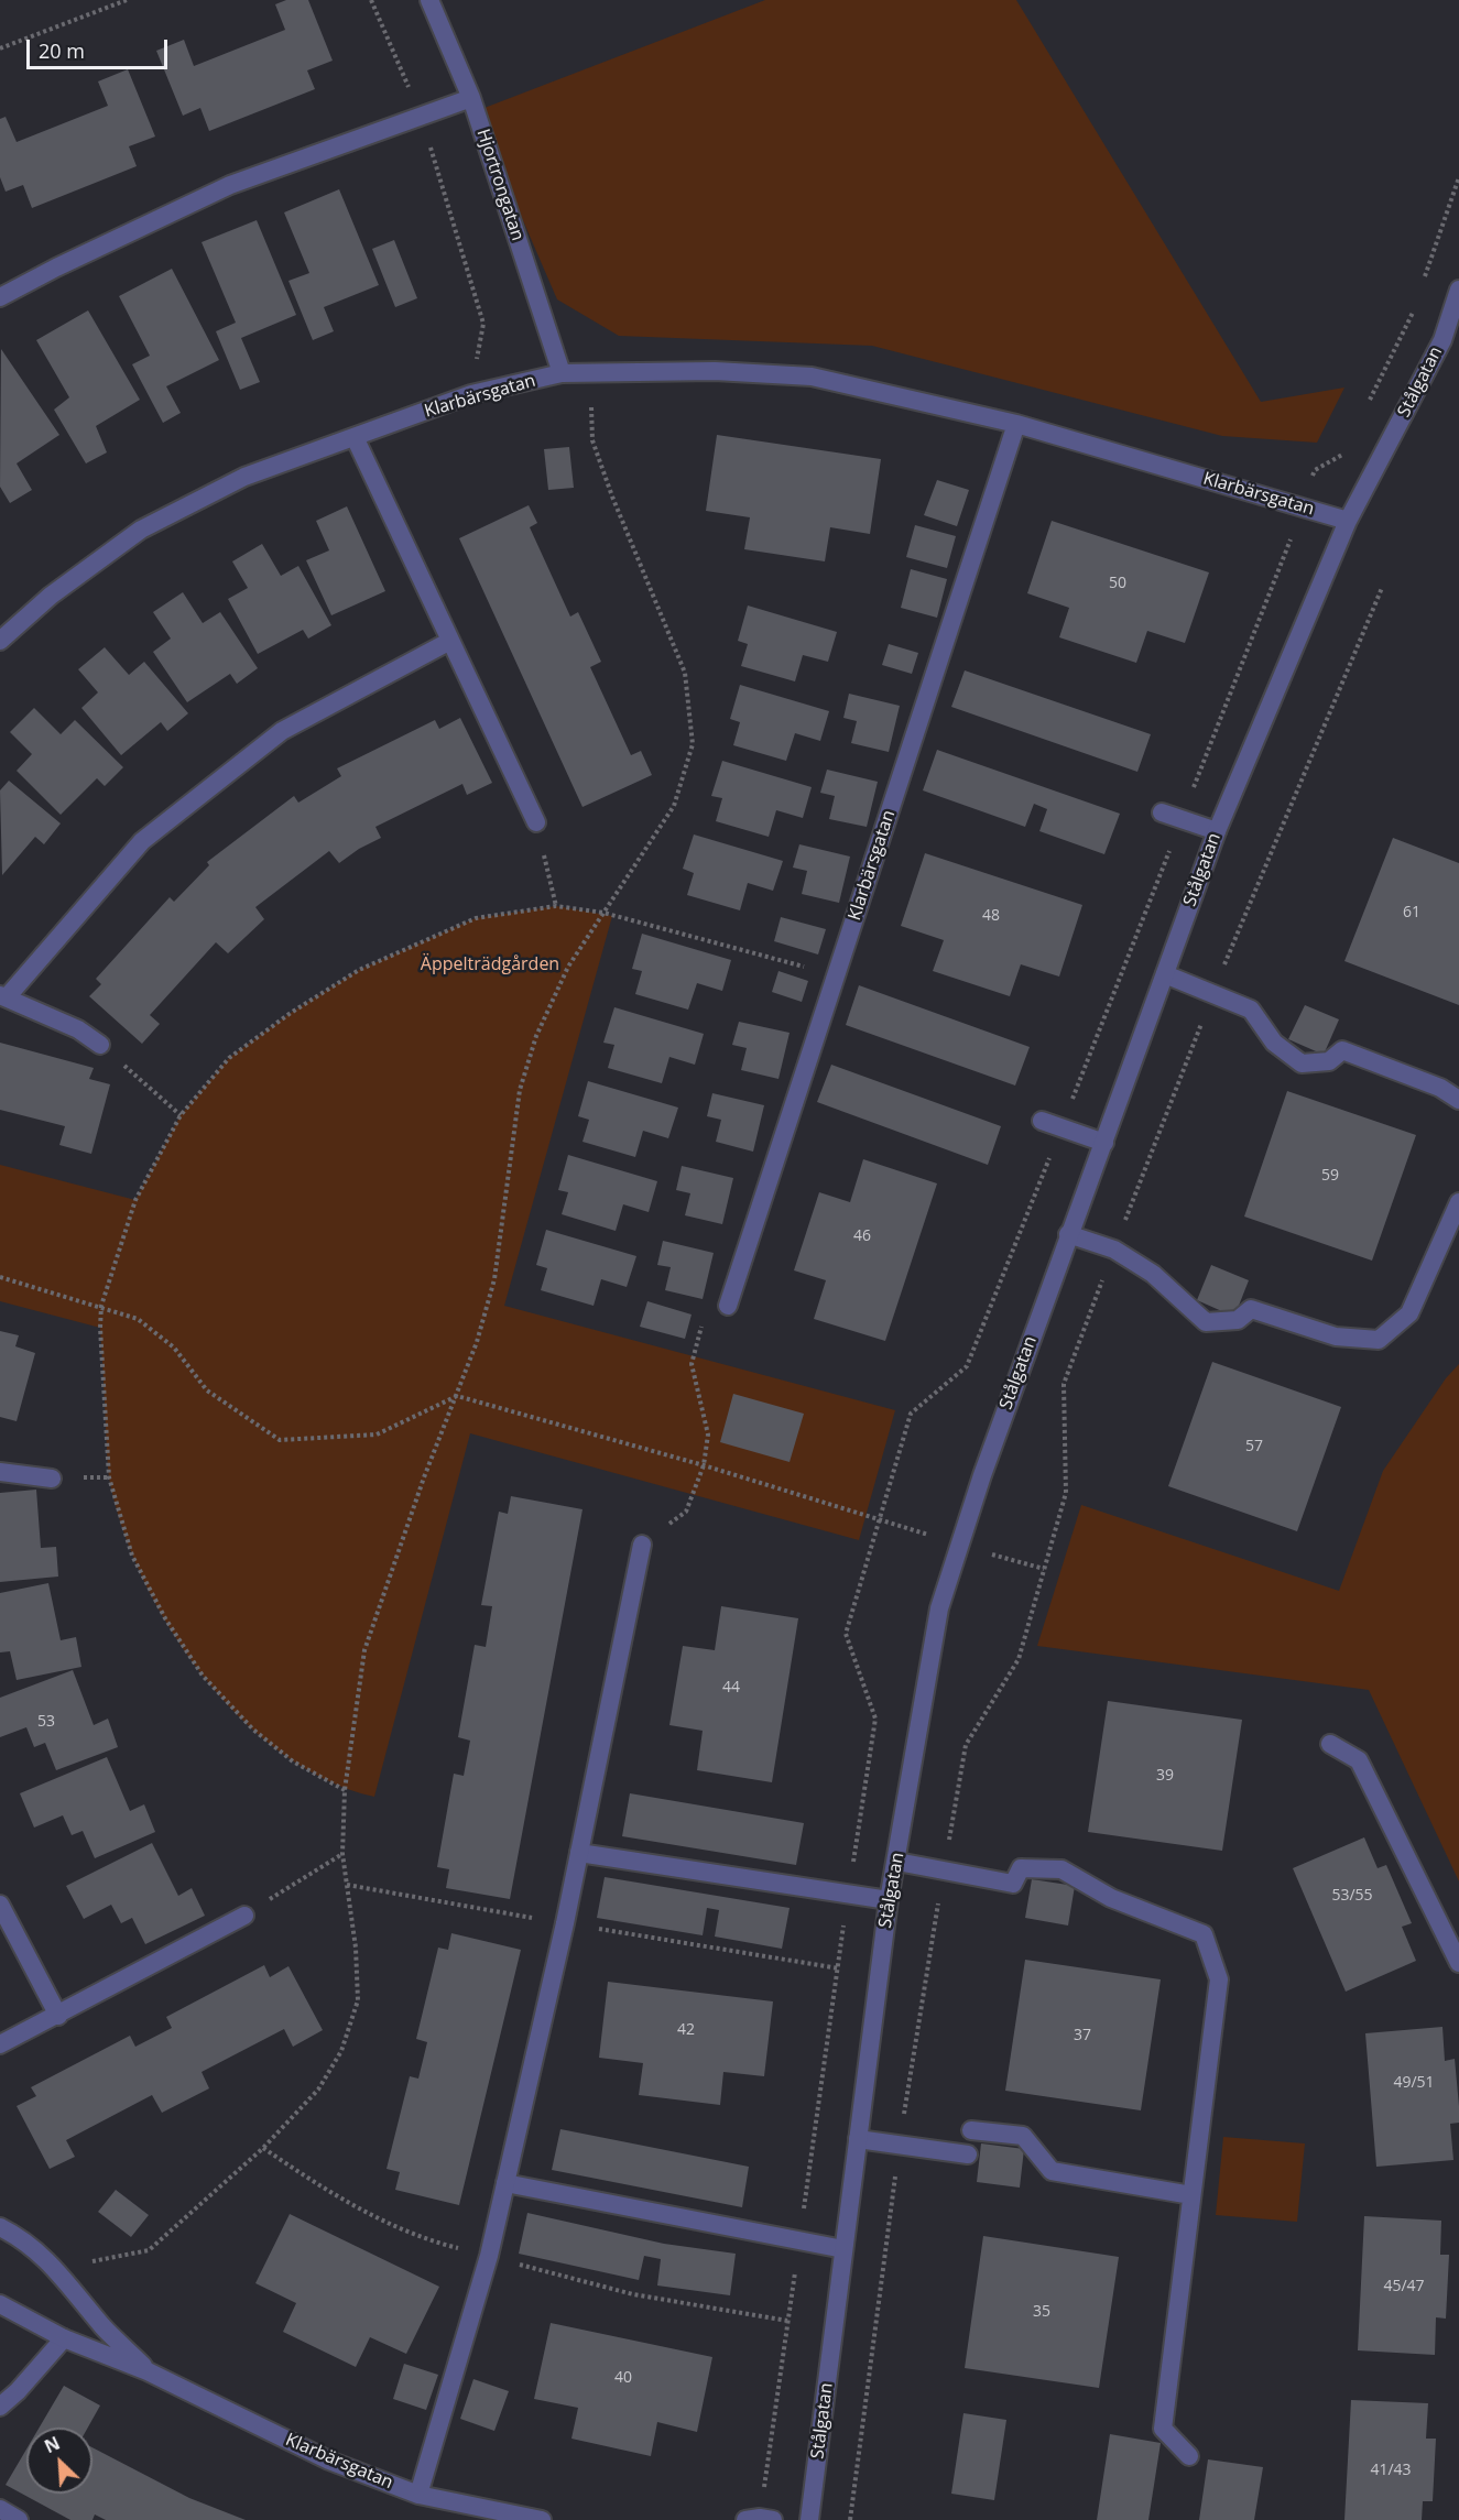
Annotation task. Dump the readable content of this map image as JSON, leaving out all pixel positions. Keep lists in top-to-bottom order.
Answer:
{
  "streets": {
    "street": ["Hjortrongatan", "Stålgatan", "Klarbärsgatan"]
  },
  "crossings": [
    ["Hjortrongatan", "Klarbärsgatan"],
    ["Stålgatan", "Klarbärsgatan"]
  ],
  "parks": ["Äppelträdgården"],
  "house_numbers": [
    "50",
    "61",
    "48",
    "59",
    "46",
    "57",
    "44",
    "53",
    "39",
    "53/55",
    "42",
    "37",
    "49/51",
    "45/47",
    "35",
    "40",
    "41/43"
  ],
  "scale_bar": "20 m",
  "north": "top left"
}
